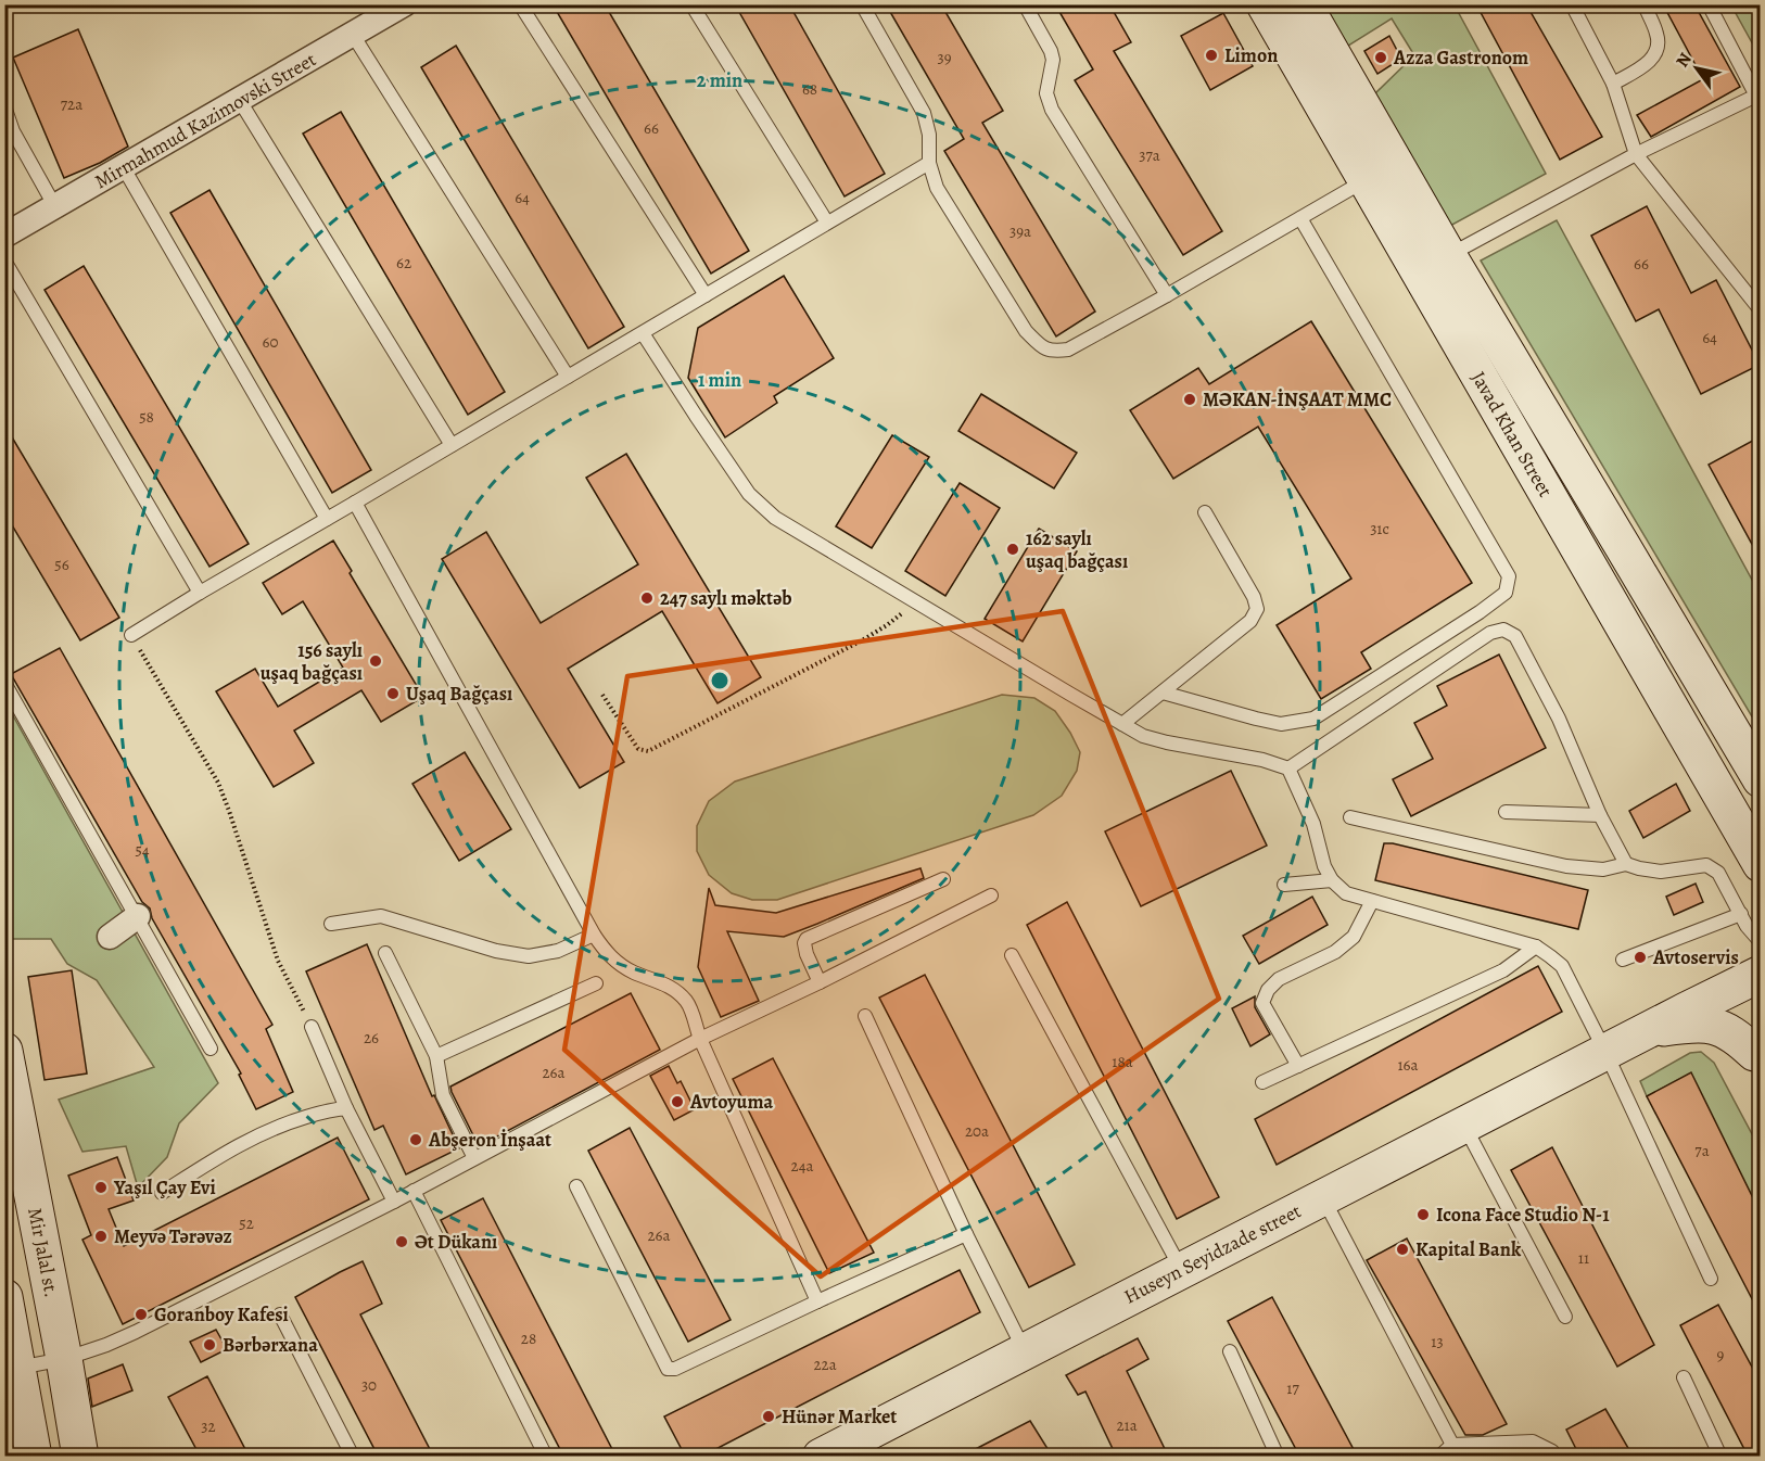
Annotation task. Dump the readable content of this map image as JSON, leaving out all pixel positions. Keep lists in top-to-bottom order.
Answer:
{
  "streets": {
    "street": [
      "Mirmahmud Kazimovski Street",
      "Javad Khan Street",
      "Mir Jalal st.",
      "Huseyn Seyidzade street"
    ]
  },
  "places": [
    "Limon",
    "Azza Gastronom",
    "MƏKAN-İNŞAAT MMC",
    "162 saylı uşaq bağçası",
    "247 saylı məktəb",
    "156 saylı uşaq bağçası",
    "Uşaq Bağçası",
    "Avtoservis",
    "Avtoyuma",
    "Abşeron İnşaat",
    "Yaşıl Çay Evi",
    "Icona Face Studio N-1",
    "Meyvə Tərəvəz",
    "Ət Dükanı",
    "Kapital Bank",
    "Goranboy Kafesi",
    "Bərbərxana",
    "Hünər Market"
  ],
  "house_numbers": [
    "39",
    "68",
    "72a",
    "66",
    "37a",
    "64",
    "39a",
    "62",
    "66",
    "64",
    "60",
    "58",
    "31c",
    "56",
    "54",
    "26",
    "18a",
    "16a",
    "26a",
    "20a",
    "7a",
    "24a",
    "52",
    "26a",
    "11",
    "28",
    "13",
    "9",
    "22a",
    "30",
    "17",
    "21a",
    "32"
  ],
  "north": "top left",
  "rings": ["2 min", "1 min"]
}
